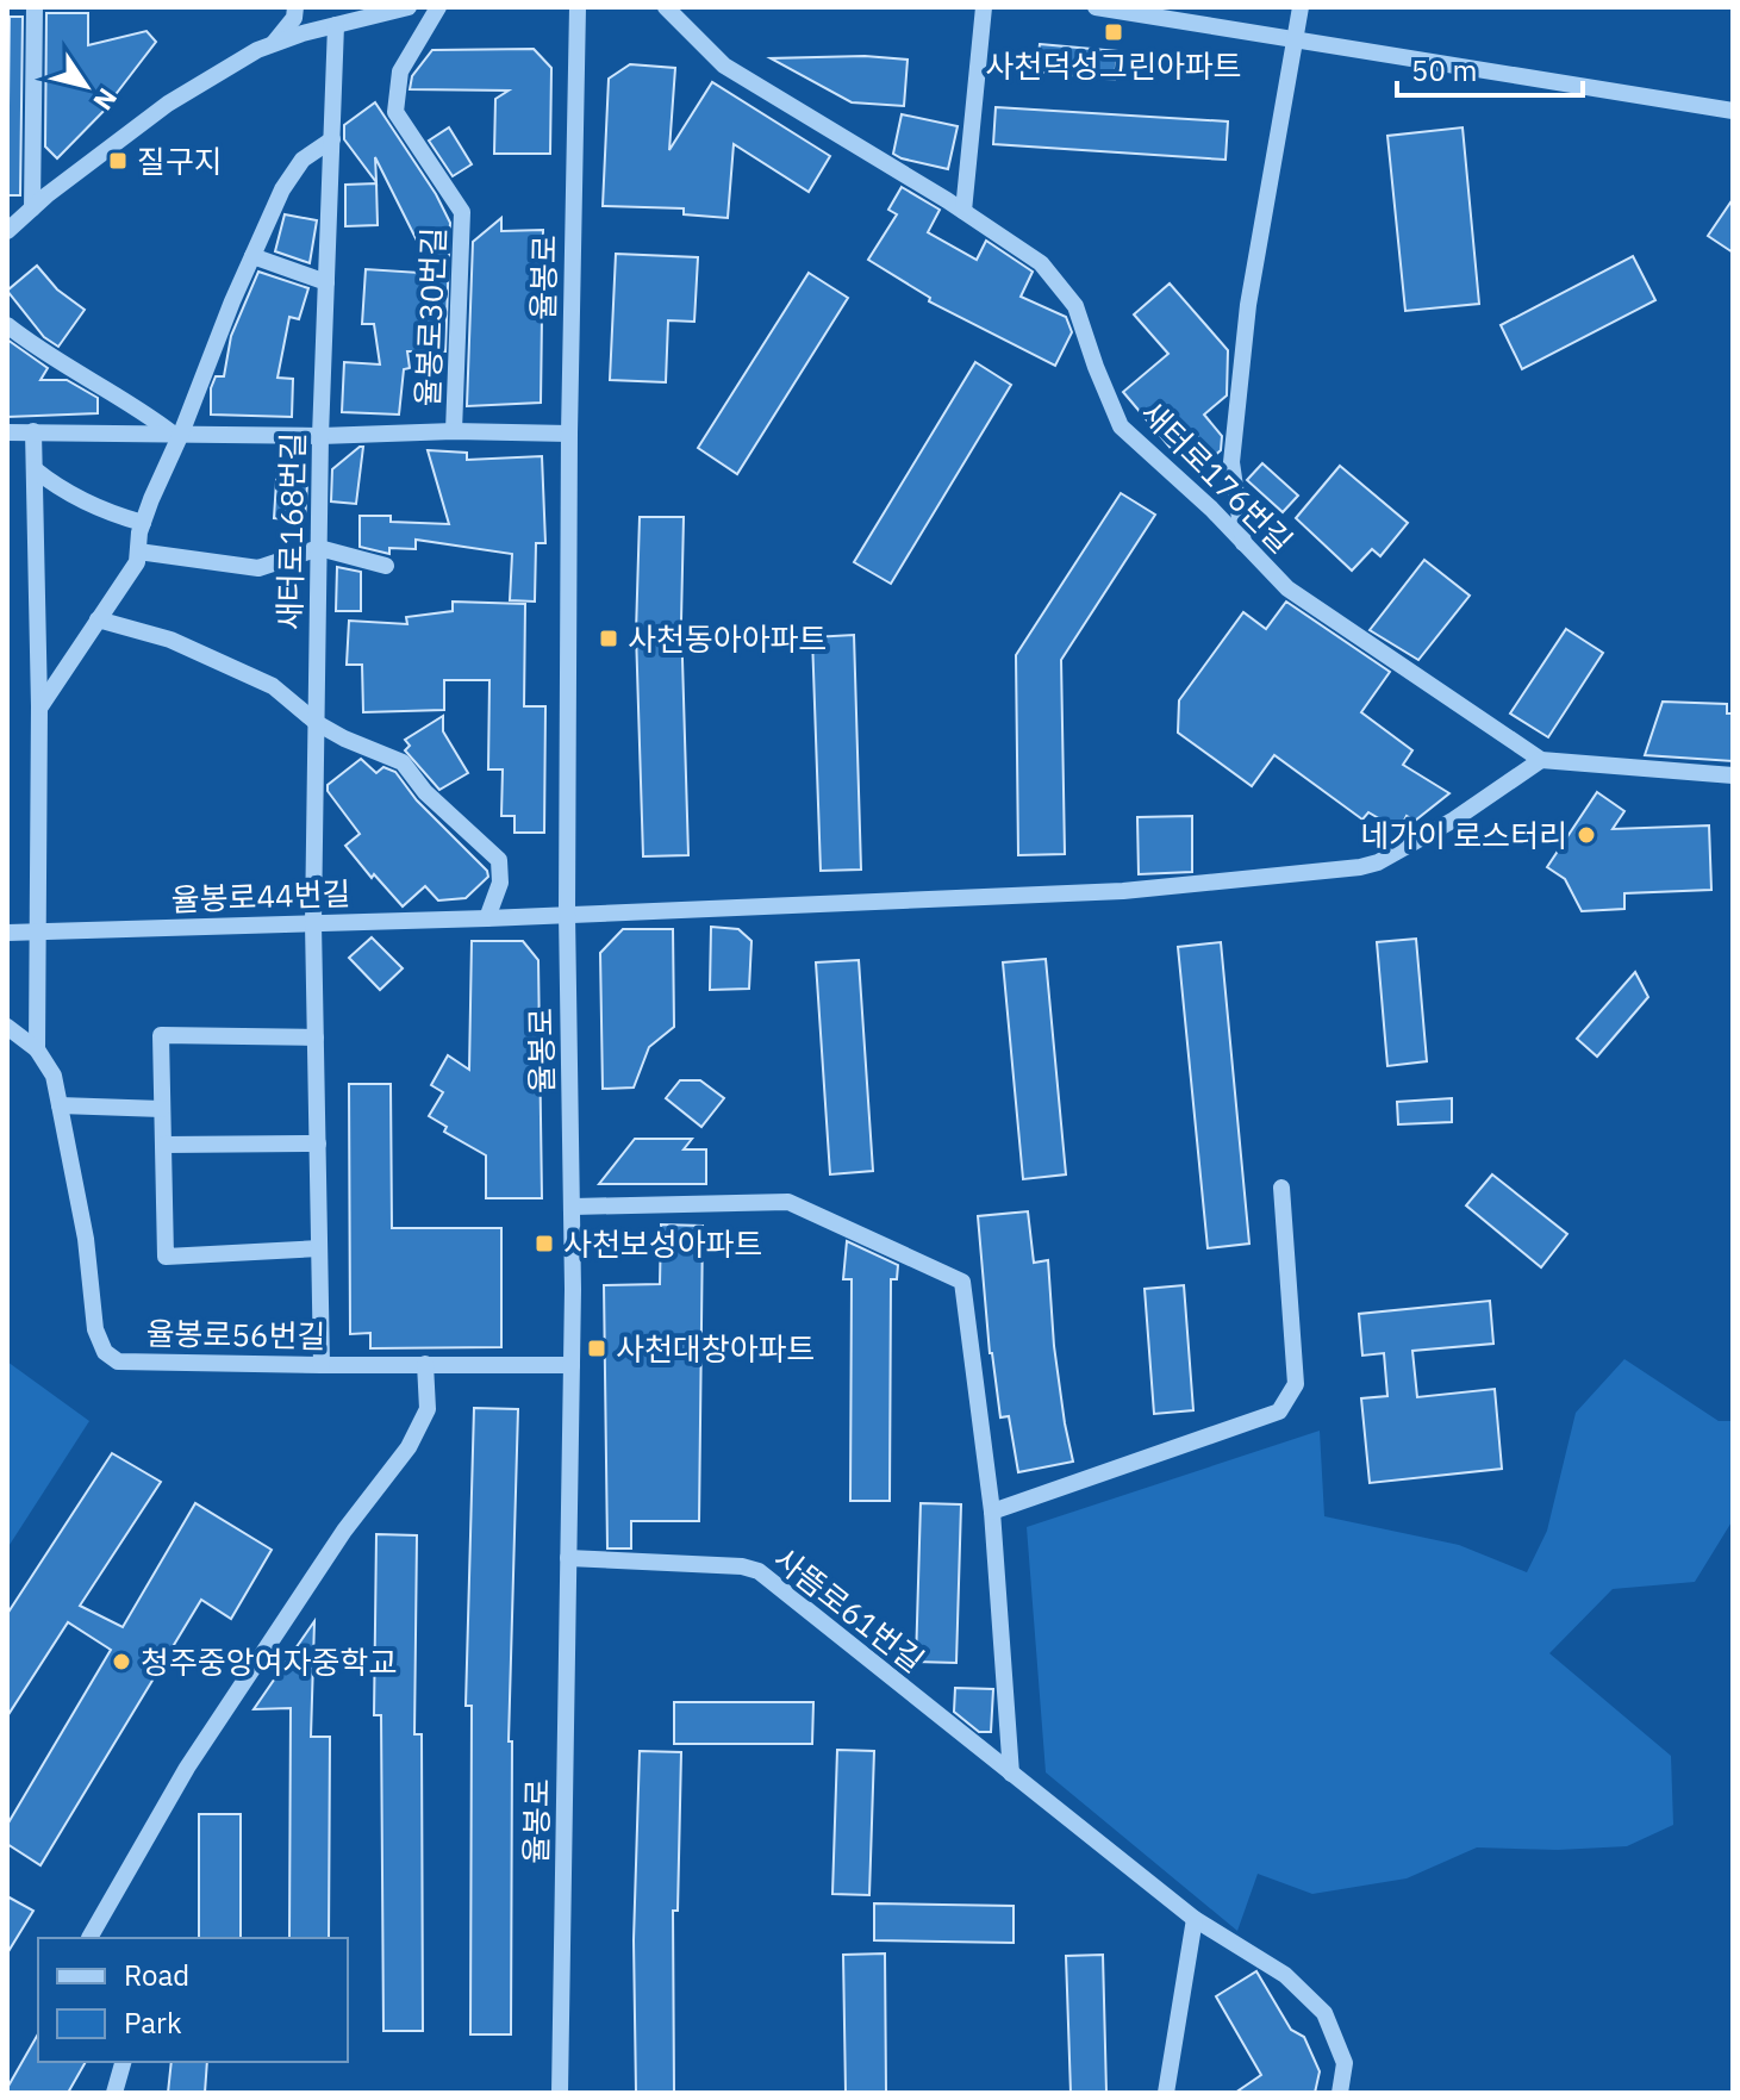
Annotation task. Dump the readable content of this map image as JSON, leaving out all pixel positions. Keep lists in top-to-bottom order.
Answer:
{
  "streets": {
    "street": [
      "율봉로",
      "율봉로30번길",
      "새터로176번길",
      "새터로168번길",
      "율봉로44번길",
      "율봉로56번길",
      "사뜸로61번길"
    ]
  },
  "crossings": [
    ["율봉로", "율봉로30번길"],
    ["율봉로", "율봉로44번길"],
    ["율봉로", "율봉로56번길"],
    ["율봉로", "사뜸로61번길"],
    ["율봉로30번길", "새터로168번길"],
    ["새터로176번길", "율봉로44번길"],
    ["새터로168번길", "율봉로44번길"],
    ["새터로168번길", "율봉로56번길"],
    ["율봉로44번길", "율봉로56번길"]
  ],
  "places": {
    "transit": [
      "사천덕성그린아파트",
      "질구지",
      "사천동아아파트",
      "사천보성아파트",
      "사천대창아파트"
    ],
    "other": ["네가이 로스터리", "청주중앙여자중학교"]
  },
  "legend": ["Road", "Park"],
  "scale_bar": "50 m",
  "north": "bottom right"
}
